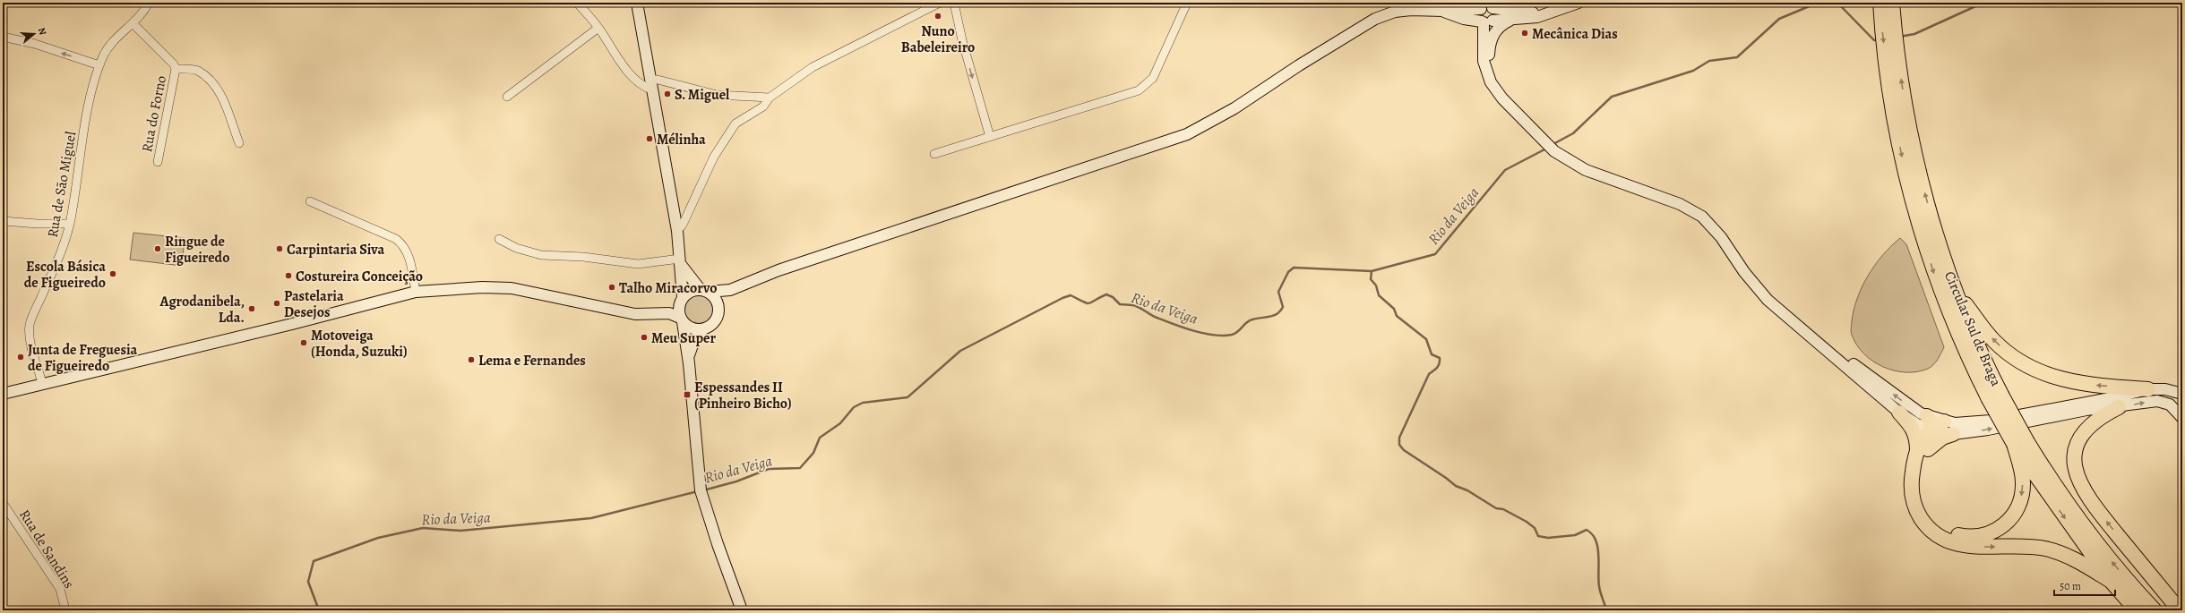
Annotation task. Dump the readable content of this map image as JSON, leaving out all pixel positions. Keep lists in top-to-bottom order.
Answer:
{
  "streets": {
    "highway": ["Circular Sul de Braga"],
    "street": ["Rua do Forno", "Rua de São Miguel", "Rua de Sandins"]
  },
  "crossings": [
    ["Rua do Forno", "Rua de São Miguel"]
  ],
  "water": ["Rio da Veiga"],
  "places": {
    "other": [
      "Nuno Babeleireiro",
      "Mecânica Dias",
      "S. Miguel",
      "Mélinha",
      "Ringue de Figueiredo",
      "Carpintaria Siva",
      "Escola Básica de Figueiredo",
      "Costureira Conceição",
      "Talho Miracorvo",
      "Pastelaria Desejos",
      "Agrodanibela, Lda.",
      "Meu Super",
      "Motoveiga (Honda, Suzuki)",
      "Junta de Freguesia de Figueiredo",
      "Lema e Fernandes"
    ],
    "transit": ["Espessandes II (Pinheiro Bicho)"]
  },
  "scale_bar": "50 m",
  "north": "right"
}
